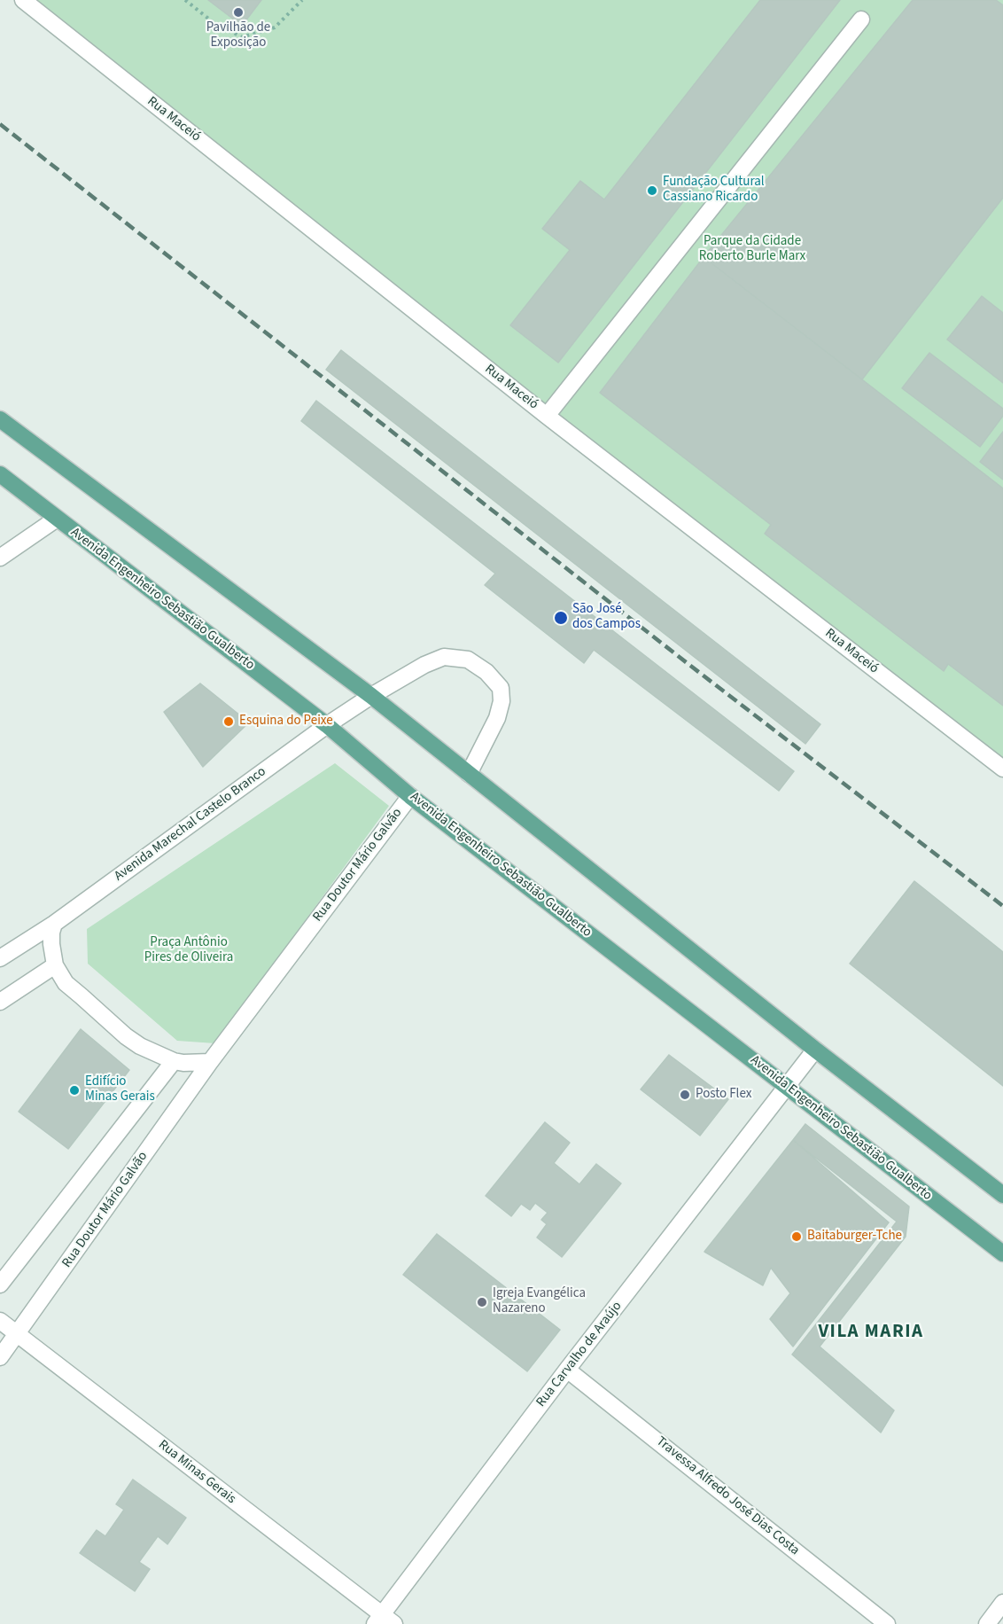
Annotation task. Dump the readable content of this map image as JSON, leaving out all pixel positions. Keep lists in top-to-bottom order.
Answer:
{
  "streets": {
    "main road": ["Avenida Engenheiro Sebastião Gualberto"],
    "street": [
      "Rua Maceió",
      "Avenida Marechal Castelo Branco",
      "Rua Doutor Mário Galvão",
      "Rua Carvalho de Araújo",
      "Rua Minas Gerais",
      "Travessa Alfredo José Dias Costa"
    ]
  },
  "crossings": [
    ["Avenida Engenheiro Sebastião Gualberto", "Avenida Marechal Castelo Branco"],
    ["Avenida Engenheiro Sebastião Gualberto", "Rua Doutor Mário Galvão"],
    ["Avenida Engenheiro Sebastião Gualberto", "Rua Carvalho de Araújo"],
    ["Rua Doutor Mário Galvão", "Rua Minas Gerais"],
    ["Rua Carvalho de Araújo", "Rua Minas Gerais"],
    ["Rua Carvalho de Araújo", "Travessa Alfredo José Dias Costa"]
  ],
  "districts": ["VILA MARIA"],
  "parks": ["Parque da Cidade Roberto Burle Marx", "Praça Antônio Pires de Oliveira"],
  "places": [
    "Pavilhão de Exposição",
    "Fundação Cultural Cassiano Ricardo",
    "São José dos Campos",
    "Esquina do Peixe",
    "Edifício Minas Gerais",
    "Posto Flex",
    "Baitaburger-Tche",
    "Igreja Evangélica Nazareno"
  ]
}
